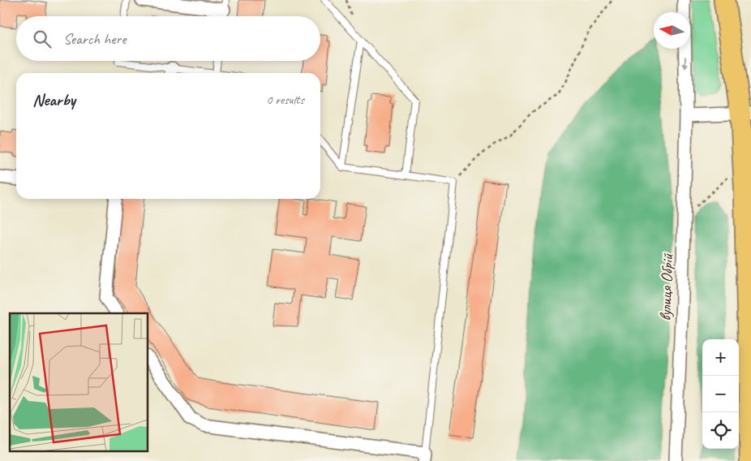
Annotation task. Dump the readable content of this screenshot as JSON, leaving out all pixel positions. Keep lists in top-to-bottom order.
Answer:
{
  "streets": {
    "street": ["вулиця Обрій"]
  },
  "north": "left",
  "page": {
    "search": "Search here",
    "heading": ["Nearby", "0 results"],
    "map_buttons": ["+", "−"]
  }
}
